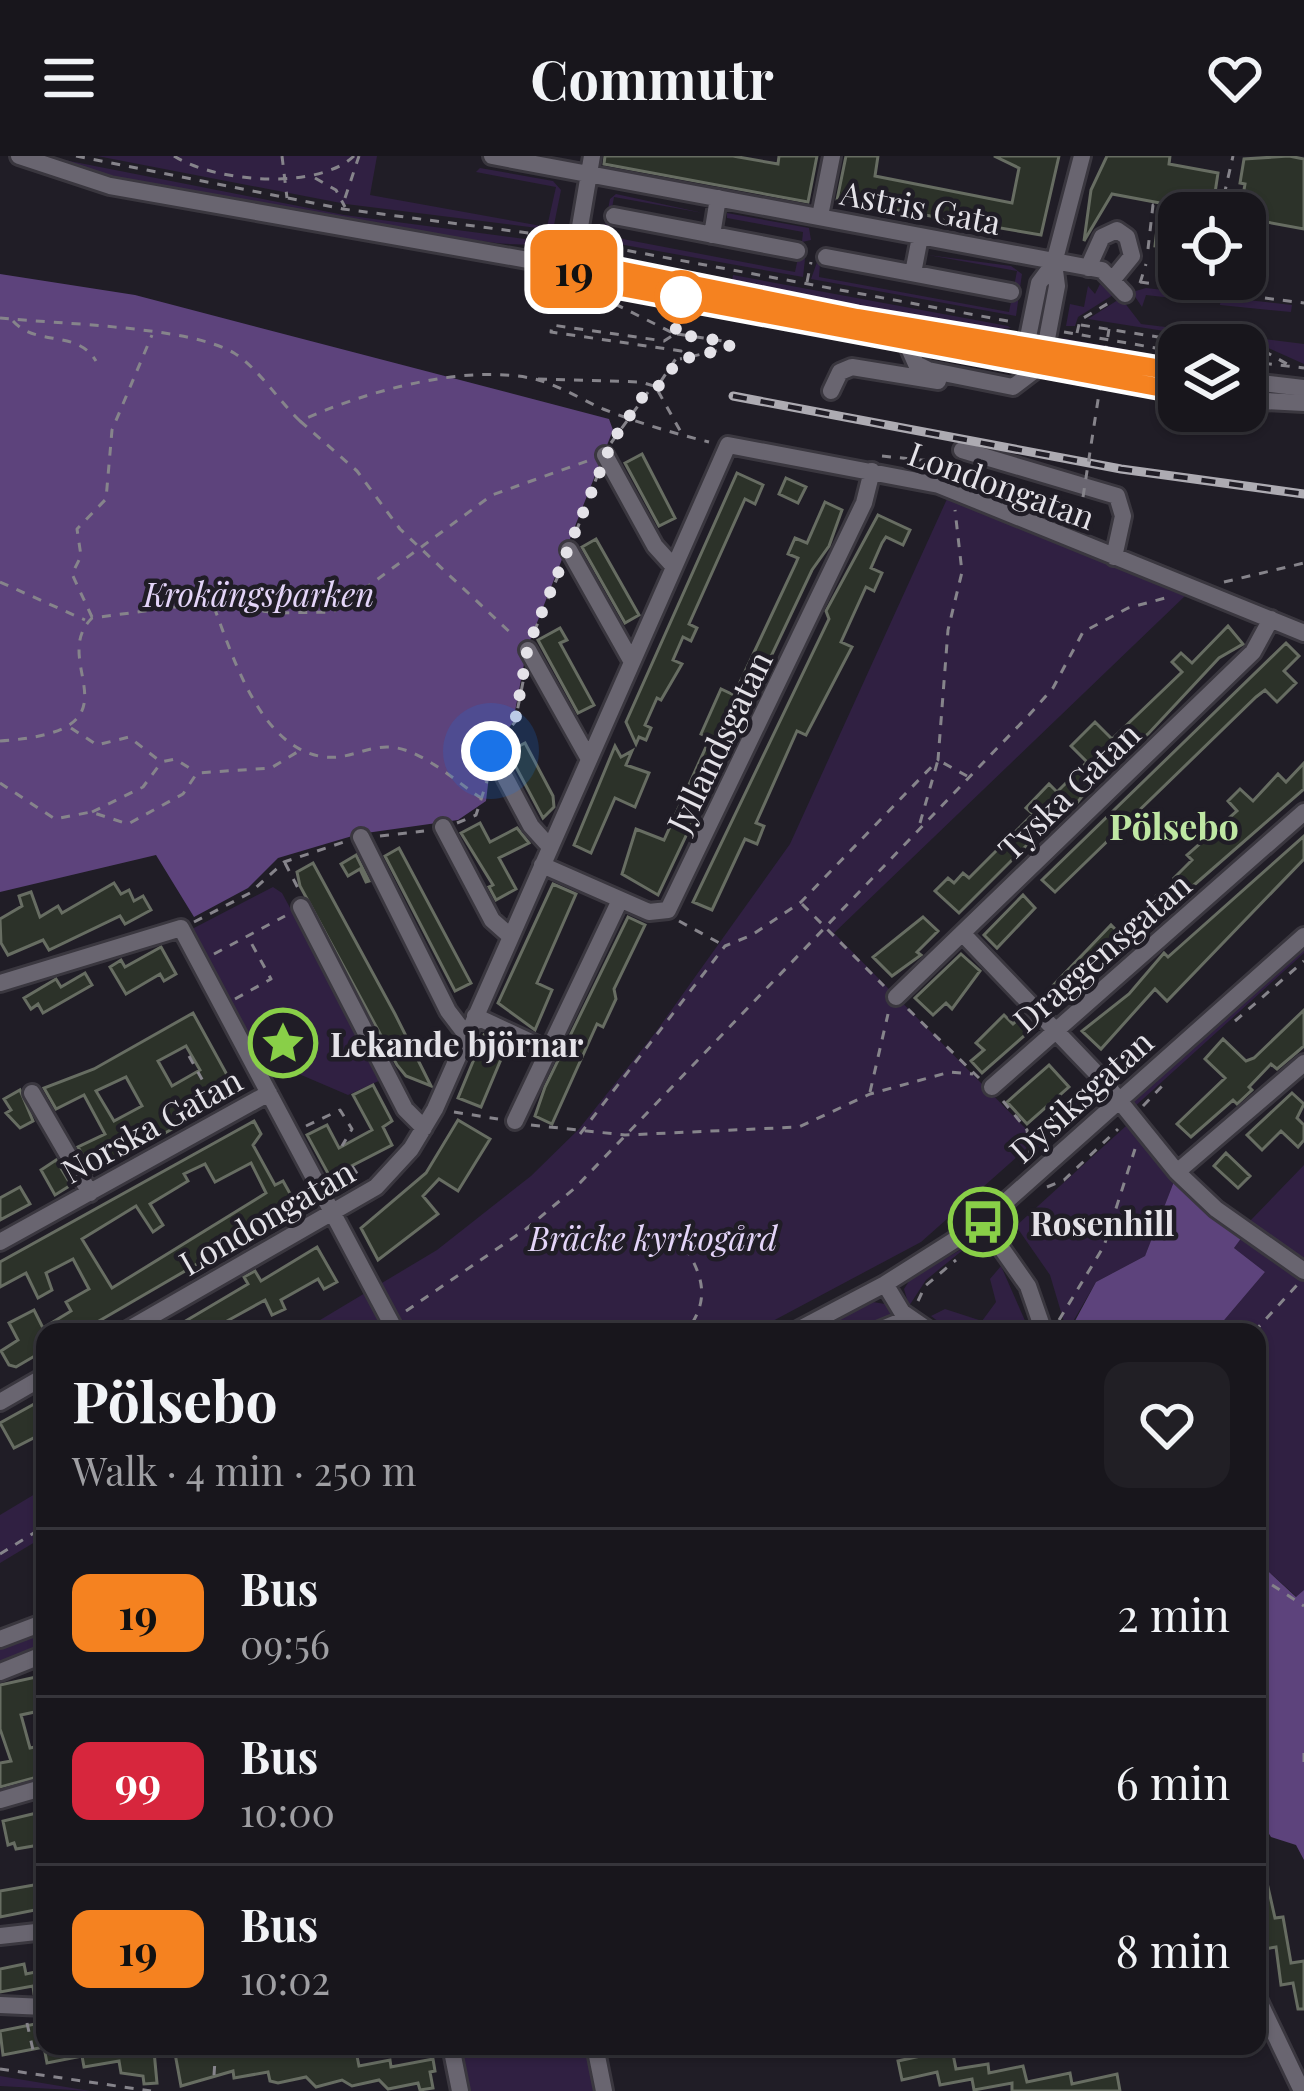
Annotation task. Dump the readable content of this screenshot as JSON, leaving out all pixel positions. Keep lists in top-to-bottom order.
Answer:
{
  "streets": {
    "street": [
      "Astris Gata",
      "Londongatan",
      "Jyllandsgatan",
      "Tyska Gatan",
      "Draggensgatan",
      "Dysiksgatan",
      "Norska Gatan"
    ]
  },
  "crossings": [
    ["Londongatan", "Jyllandsgatan"],
    ["Londongatan", "Tyska Gatan"]
  ],
  "districts": ["Pölsebo"],
  "parks": ["Krokängsparken", "Bräcke kyrkogård"],
  "places": {
    "place": ["Lekande björnar"],
    "bus stop": ["Rosenhill"]
  },
  "lines": ["bus line 19"],
  "page": {
    "header": "Commutr",
    "on_map": "19",
    "heading": ["Pölsebo", "Walk · 4 min · 250 m"],
    "list": [
      {
        "mark": "19",
        "name": "Bus",
        "note": "09:56",
        "value": "2 min"
      },
      {
        "mark": "99",
        "name": "Bus",
        "note": "10:00",
        "value": "6 min"
      },
      {
        "mark": "19",
        "name": "Bus",
        "note": "10:02",
        "value": "8 min"
      }
    ]
  }
}
